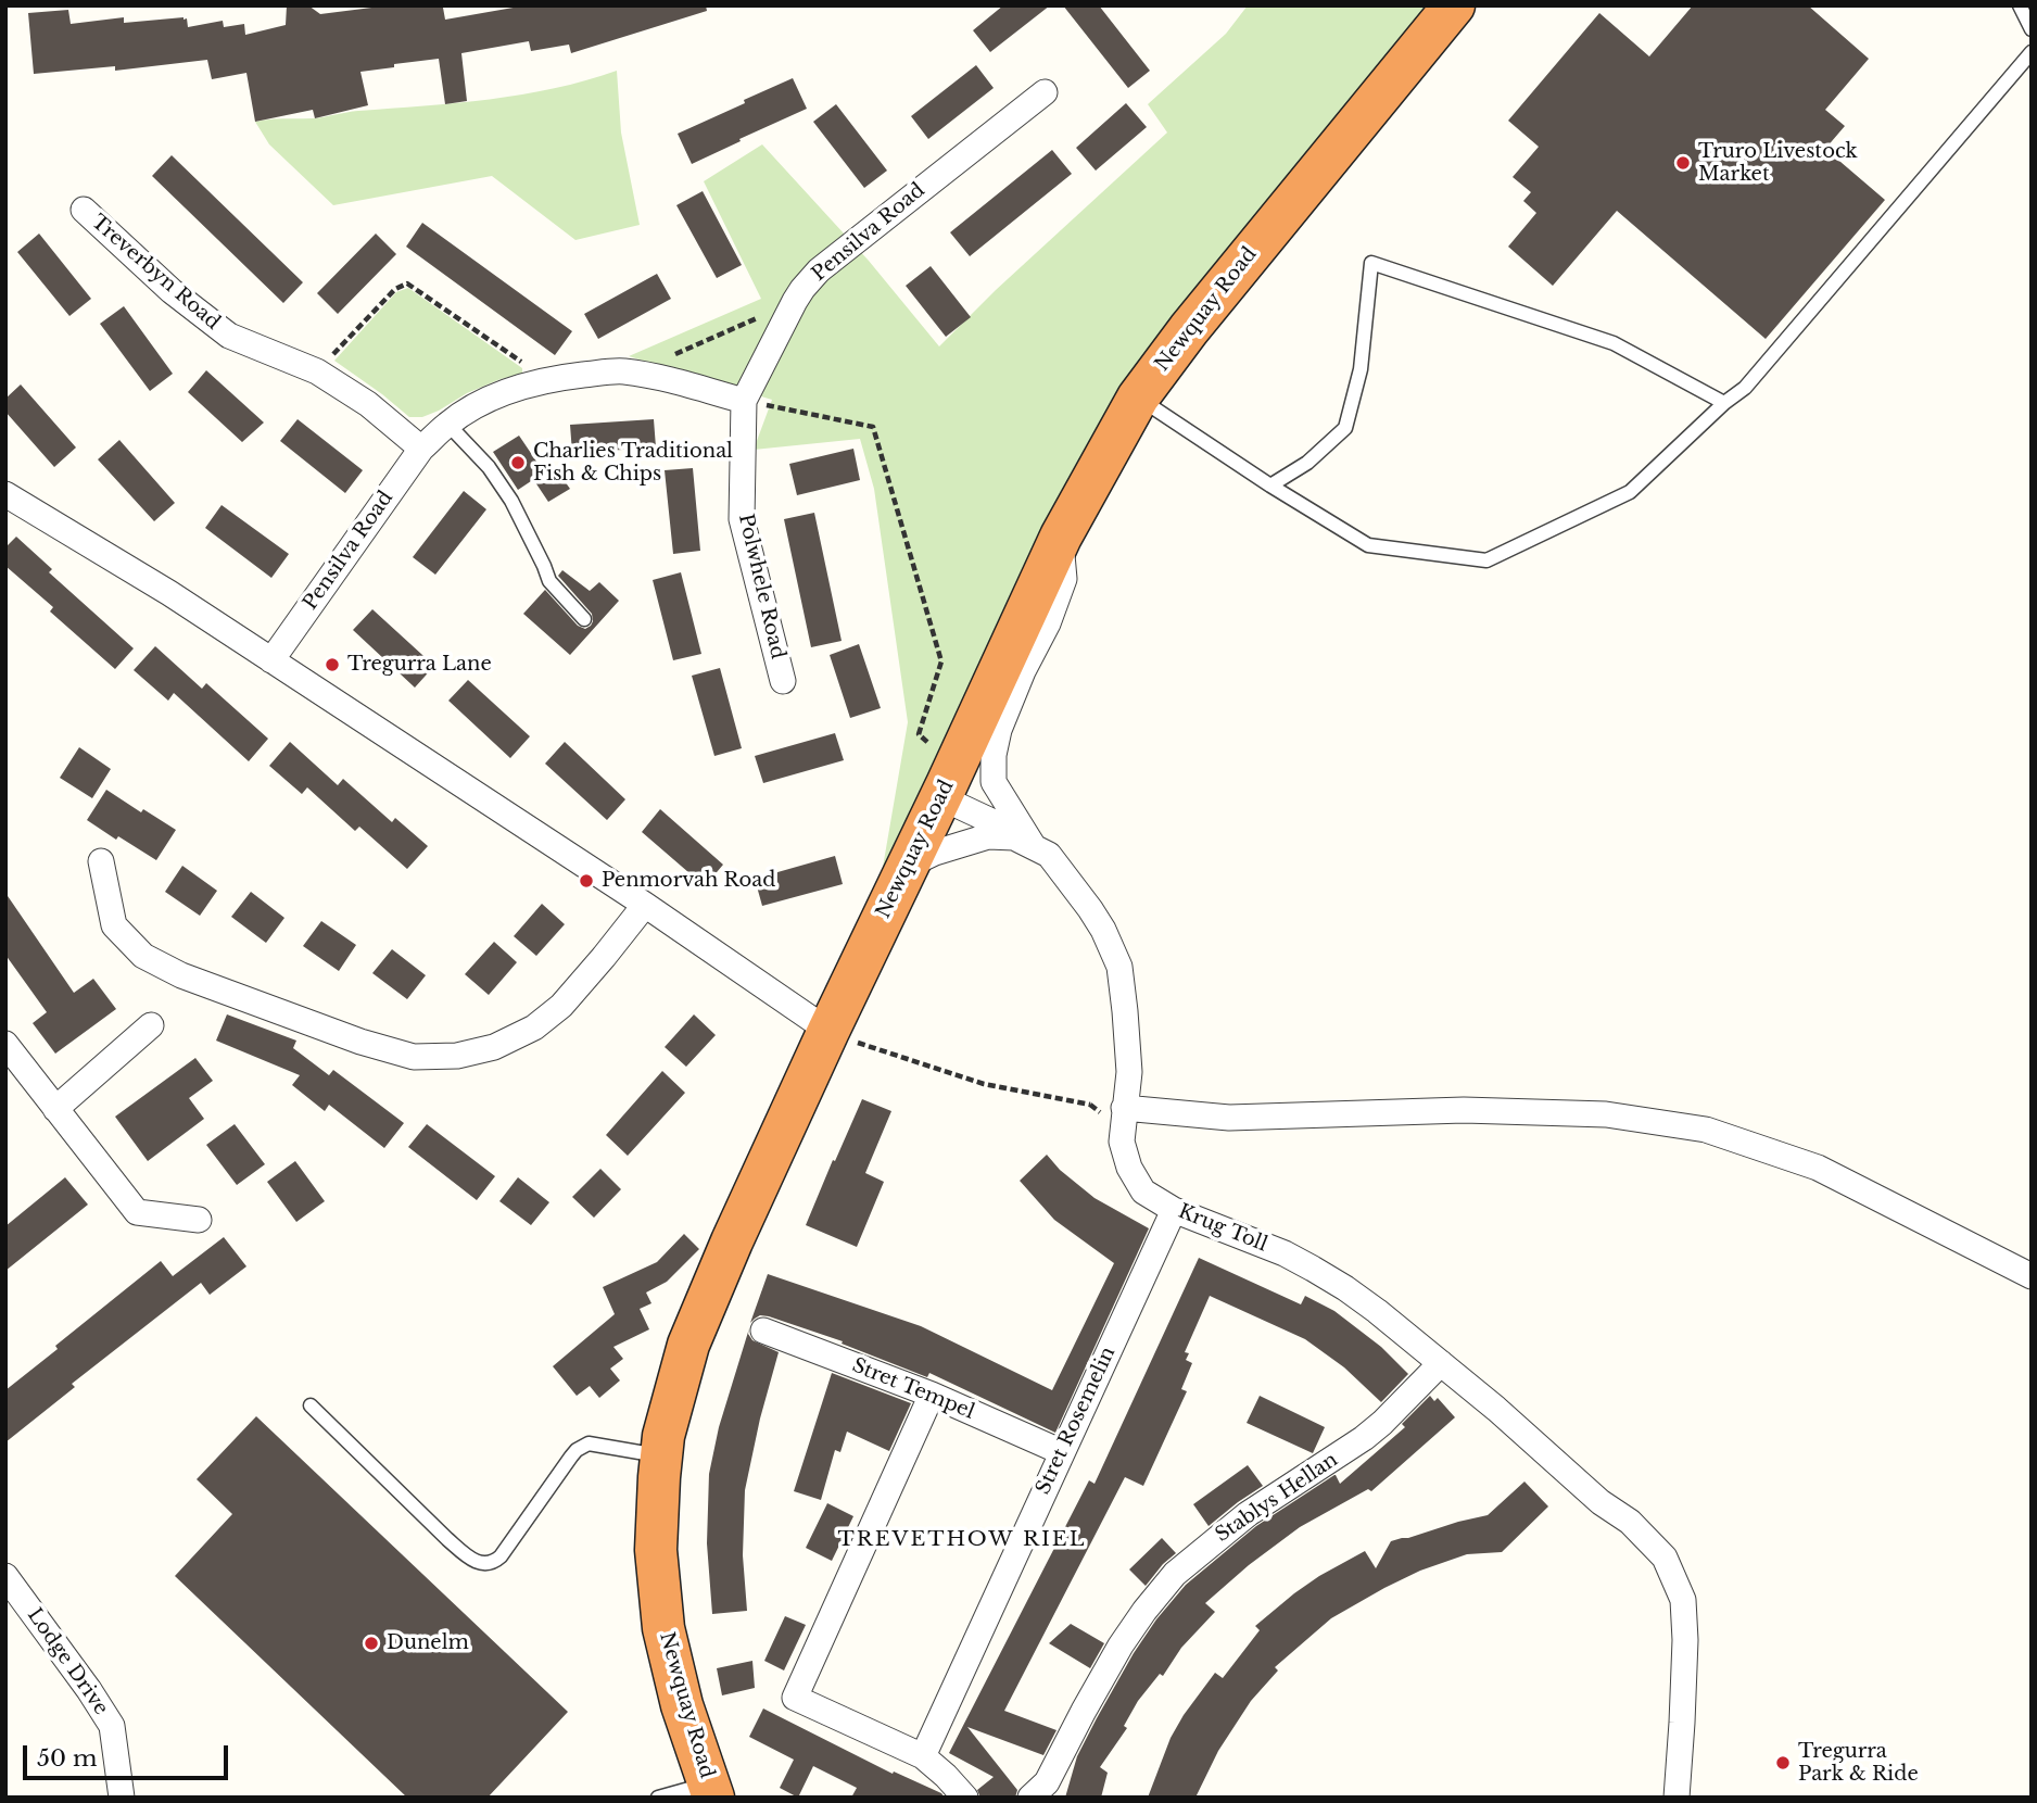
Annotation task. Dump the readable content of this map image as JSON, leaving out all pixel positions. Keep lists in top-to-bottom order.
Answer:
{
  "streets": {
    "highway": ["Newquay Road"],
    "street": [
      "Pensilva Road",
      "Treverbyn Road",
      "Polwhele Road",
      "Krug Toll",
      "Stret Tempel",
      "Stret Rosemelin",
      "Stablys Hellan",
      "Lodge Drive"
    ]
  },
  "crossings": [
    ["Pensilva Road", "Treverbyn Road"],
    ["Pensilva Road", "Polwhele Road"],
    ["Krug Toll", "Stret Rosemelin"],
    ["Krug Toll", "Stablys Hellan"],
    ["Stret Tempel", "Stret Rosemelin"]
  ],
  "districts": ["TREVETHOW RIEL"],
  "places": [
    "Truro Livestock Market",
    "Charlies Traditional Fish & Chips",
    "Tregurra Lane",
    "Penmorvah Road",
    "Dunelm",
    "Tregurra Park & Ride"
  ],
  "scale_bar": "50 m"
}
